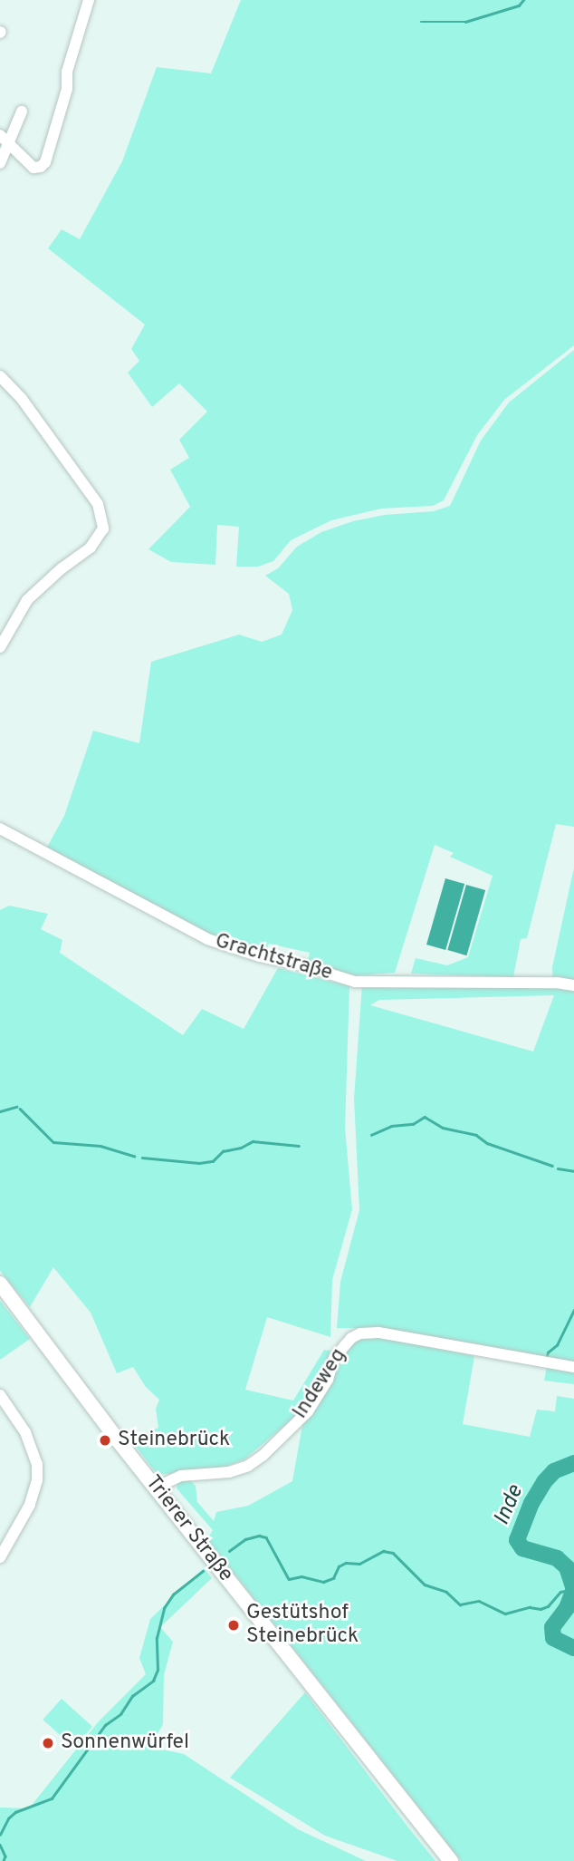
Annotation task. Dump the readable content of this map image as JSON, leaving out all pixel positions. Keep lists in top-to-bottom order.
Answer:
{
  "streets": {
    "main road": ["Trierer Straße"],
    "street": ["Grachtstraße", "Indeweg"]
  },
  "crossings": [
    ["Indeweg", "Trierer Straße"]
  ],
  "water": ["Inde"],
  "places": ["Steinebrück", "Gestütshof Steinebrück", "Sonnenwürfel"]
}
